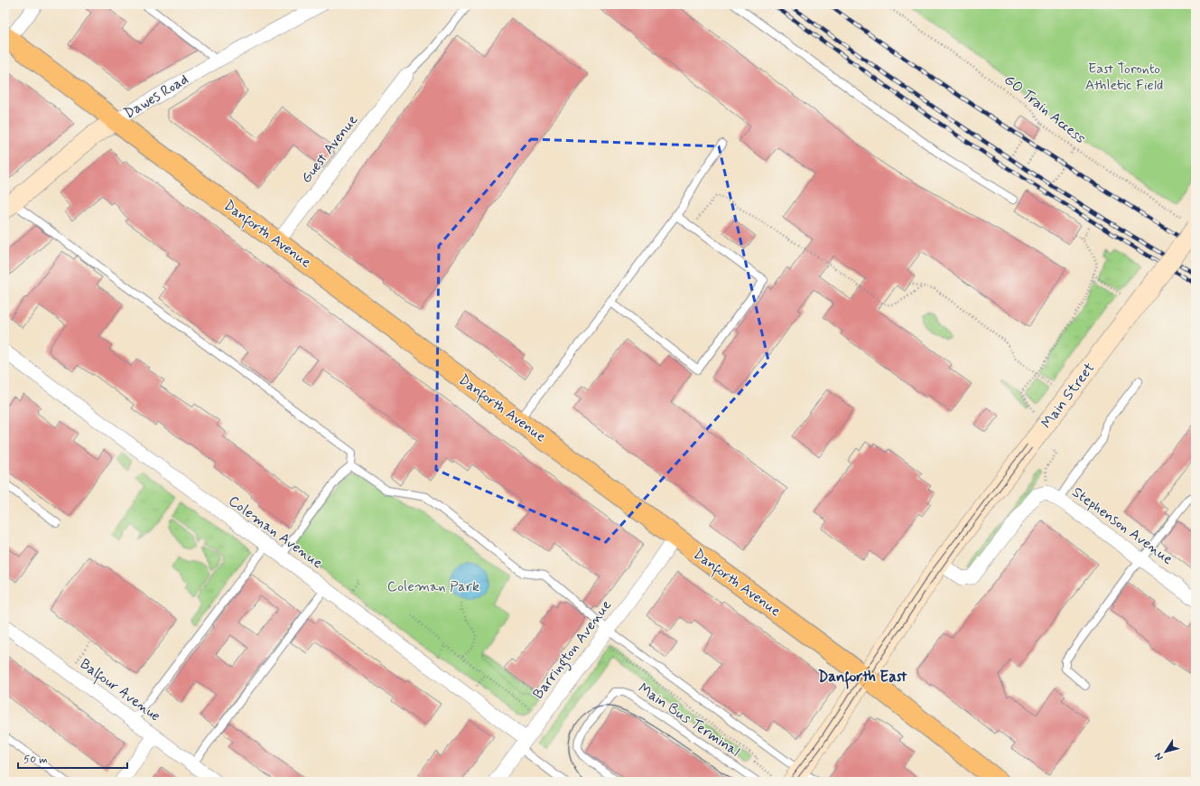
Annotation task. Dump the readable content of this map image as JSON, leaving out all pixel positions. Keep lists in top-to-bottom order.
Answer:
{
  "streets": {
    "main road": ["Danforth Avenue"],
    "street": [
      "Dawes Road",
      "Guest Avenue",
      "Main Street",
      "Stephenson Avenue",
      "Coleman Avenue",
      "Barrington Avenue",
      "Balfour Avenue"
    ],
    "lane": ["Main Bus Terminal"],
    "path": ["GO Train Access"]
  },
  "crossings": [
    ["Dawes Road", "Danforth Avenue"],
    ["GO Train Access", "Main Street"],
    ["Guest Avenue", "Danforth Avenue"],
    ["Danforth Avenue", "Main Street"],
    ["Danforth Avenue", "Barrington Avenue"],
    ["Coleman Avenue", "Barrington Avenue"]
  ],
  "districts": ["Danforth East"],
  "parks": ["East Toronto Athletic Field", "Coleman Park"],
  "scale_bar": "50 m",
  "north": "bottom left"
}
